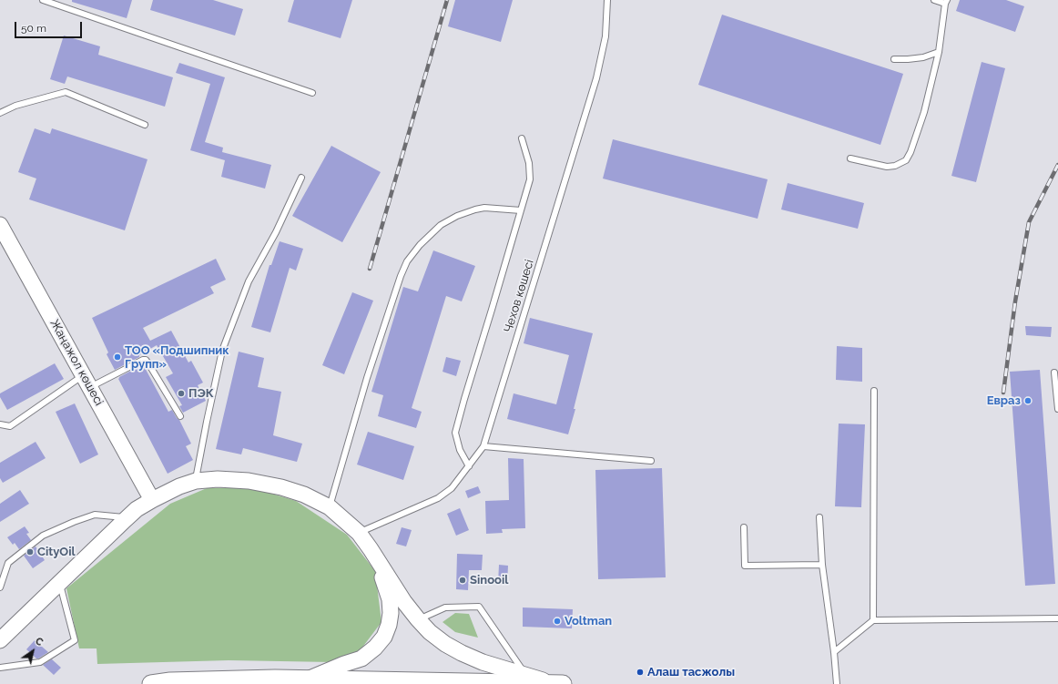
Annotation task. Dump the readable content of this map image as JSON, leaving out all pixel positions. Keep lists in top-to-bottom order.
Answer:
{
  "streets": {
    "main road": ["Жаңажол көшесі"],
    "lane": ["Чехов көшесі"]
  },
  "places": [
    "ТОО «Подшипник Групп»",
    "ПЭК",
    "Евраз",
    "CityOil",
    "Sinooil",
    "Voltman",
    "Алаш тасжолы"
  ],
  "scale_bar": "50 m",
  "north": "top right"
}
